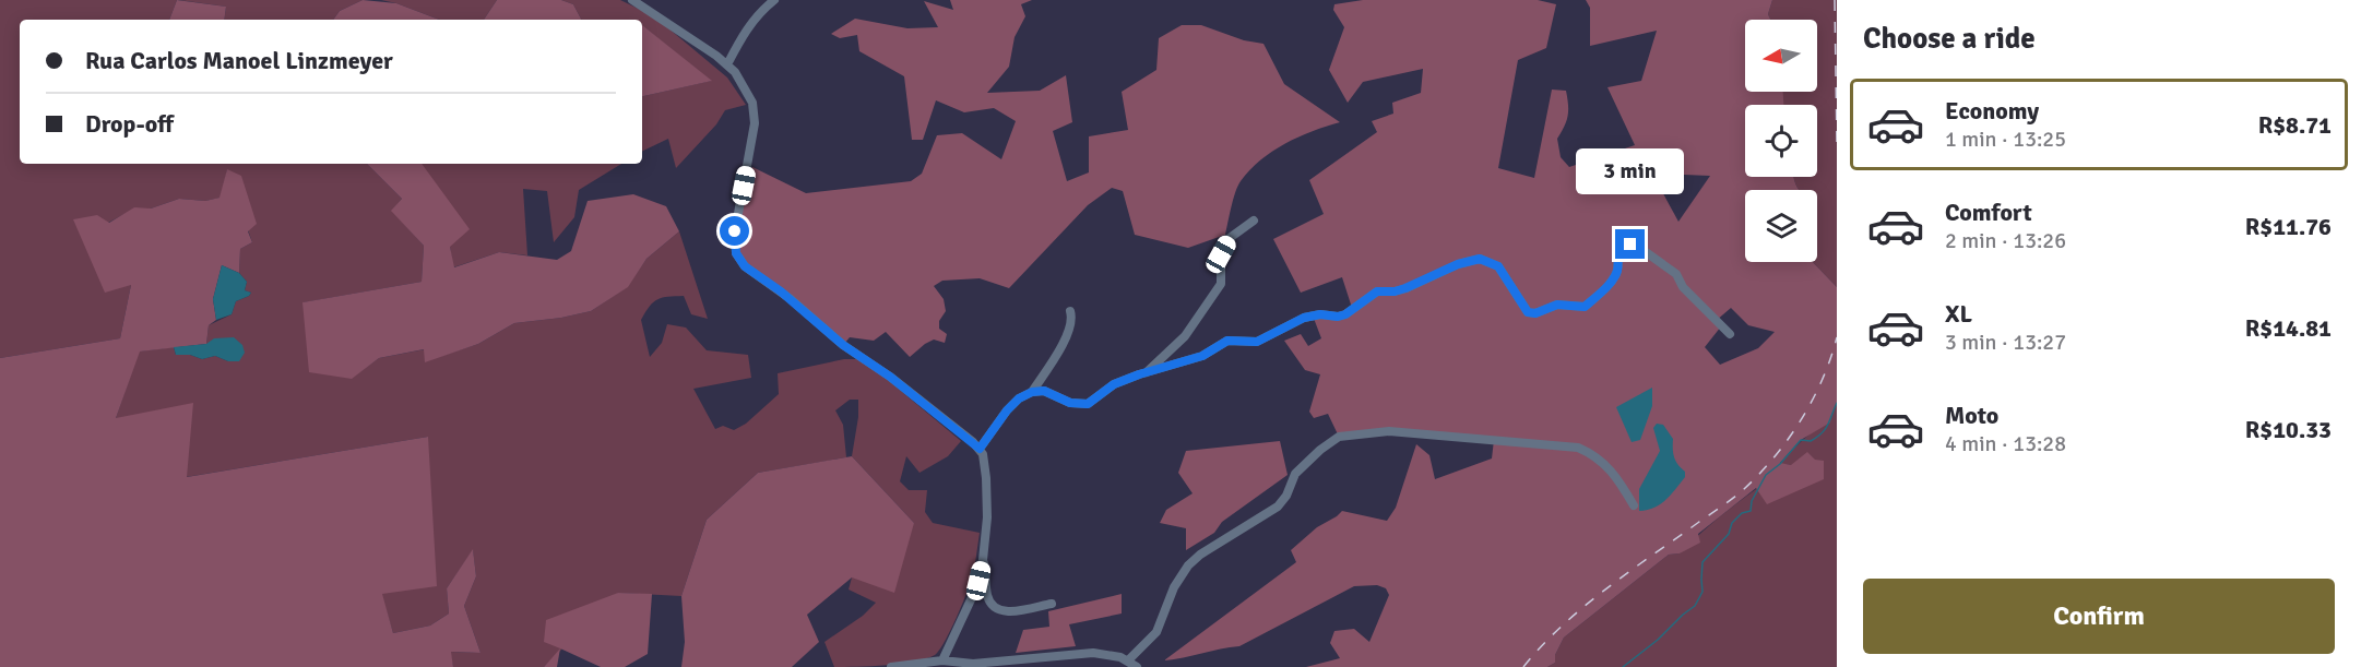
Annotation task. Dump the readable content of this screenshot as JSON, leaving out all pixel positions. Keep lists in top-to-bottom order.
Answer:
{
  "north": "left",
  "page": {
    "heading": "Choose a ride",
    "banner": ["Rua Carlos Manoel Linzmeyer", "Drop-off"],
    "list": [
      {
        "name": "Economy",
        "note": "1 min · 13:25",
        "value": "R$8.71"
      },
      {
        "name": "Comfort",
        "note": "2 min · 13:26",
        "value": "R$11.76"
      },
      {
        "name": "XL",
        "note": "3 min · 13:27",
        "value": "R$14.81"
      },
      {
        "name": "Moto",
        "note": "4 min · 13:28",
        "value": "R$10.33"
      }
    ],
    "bubble": "3 min",
    "buttons": "Confirm"
  }
}
